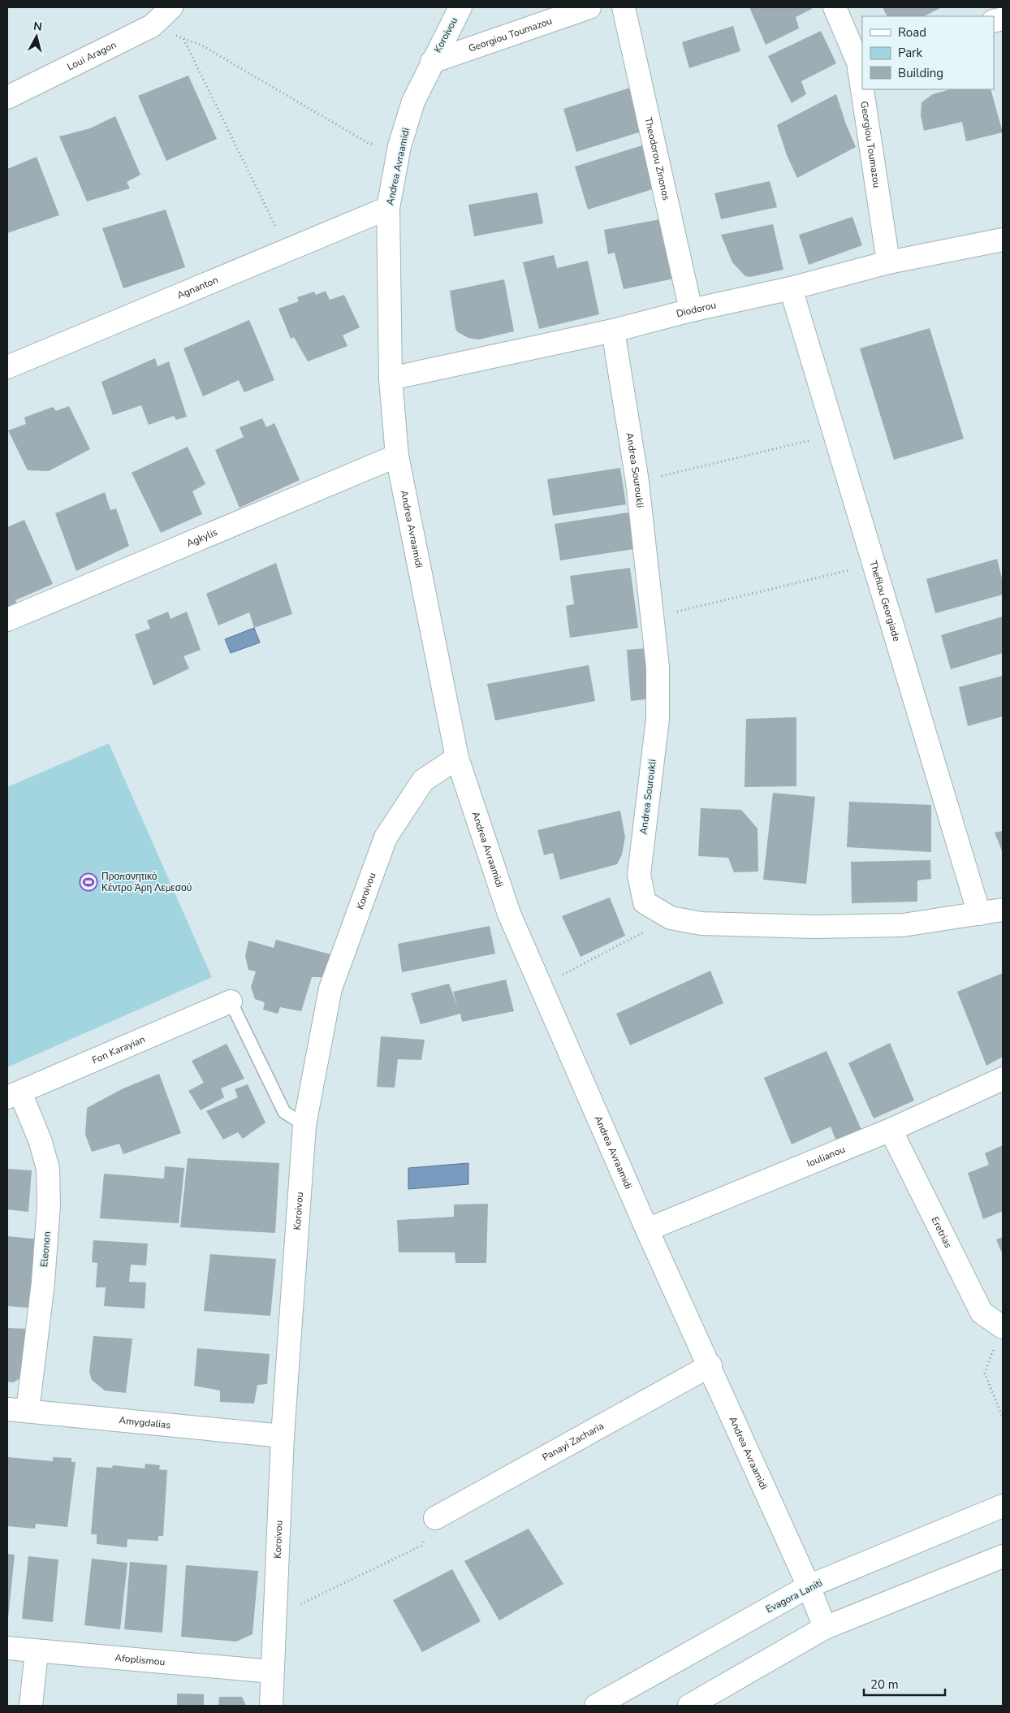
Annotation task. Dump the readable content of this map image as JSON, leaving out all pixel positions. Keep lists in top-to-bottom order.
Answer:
{
  "streets": {
    "street": [
      "Koroivou",
      "Georgiou Toumazou",
      "Loui Aragon",
      "Theodorou Zinonos",
      "Andrea Avraamidi",
      "Agnanton",
      "Diodorou",
      "Andrea Souroukli",
      "Agkylis",
      "Thefilou Georgiade",
      "Fon Karayian",
      "Ioulianou",
      "Eretrias",
      "Eleonon",
      "Amygdalias",
      "Panayi Zacharia",
      "Evagora Laniti",
      "Afoplismou"
    ]
  },
  "crossings": [
    ["Koroivou", "Georgiou Toumazou"],
    ["Koroivou", "Andrea Avraamidi"],
    ["Koroivou", "Amygdalias"],
    ["Koroivou", "Afoplismou"],
    ["Georgiou Toumazou", "Andrea Avraamidi"],
    ["Georgiou Toumazou", "Diodorou"],
    ["Theodorou Zinonos", "Diodorou"],
    ["Andrea Avraamidi", "Agnanton"],
    ["Andrea Avraamidi", "Diodorou"],
    ["Andrea Avraamidi", "Agkylis"],
    ["Andrea Avraamidi", "Ioulianou"],
    ["Andrea Avraamidi", "Panayi Zacharia"],
    ["Andrea Avraamidi", "Evagora Laniti"],
    ["Diodorou", "Andrea Souroukli"],
    ["Diodorou", "Thefilou Georgiade"],
    ["Andrea Souroukli", "Thefilou Georgiade"],
    ["Fon Karayian", "Eleonon"],
    ["Ioulianou", "Eretrias"],
    ["Eleonon", "Amygdalias"]
  ],
  "places": {
    "sports": ["Προπονητικό Κέντρο Άρη Λεμεσού"]
  },
  "legend": ["Road", "Park", "Building"],
  "scale_bar": "20 m",
  "north": "top"
}
